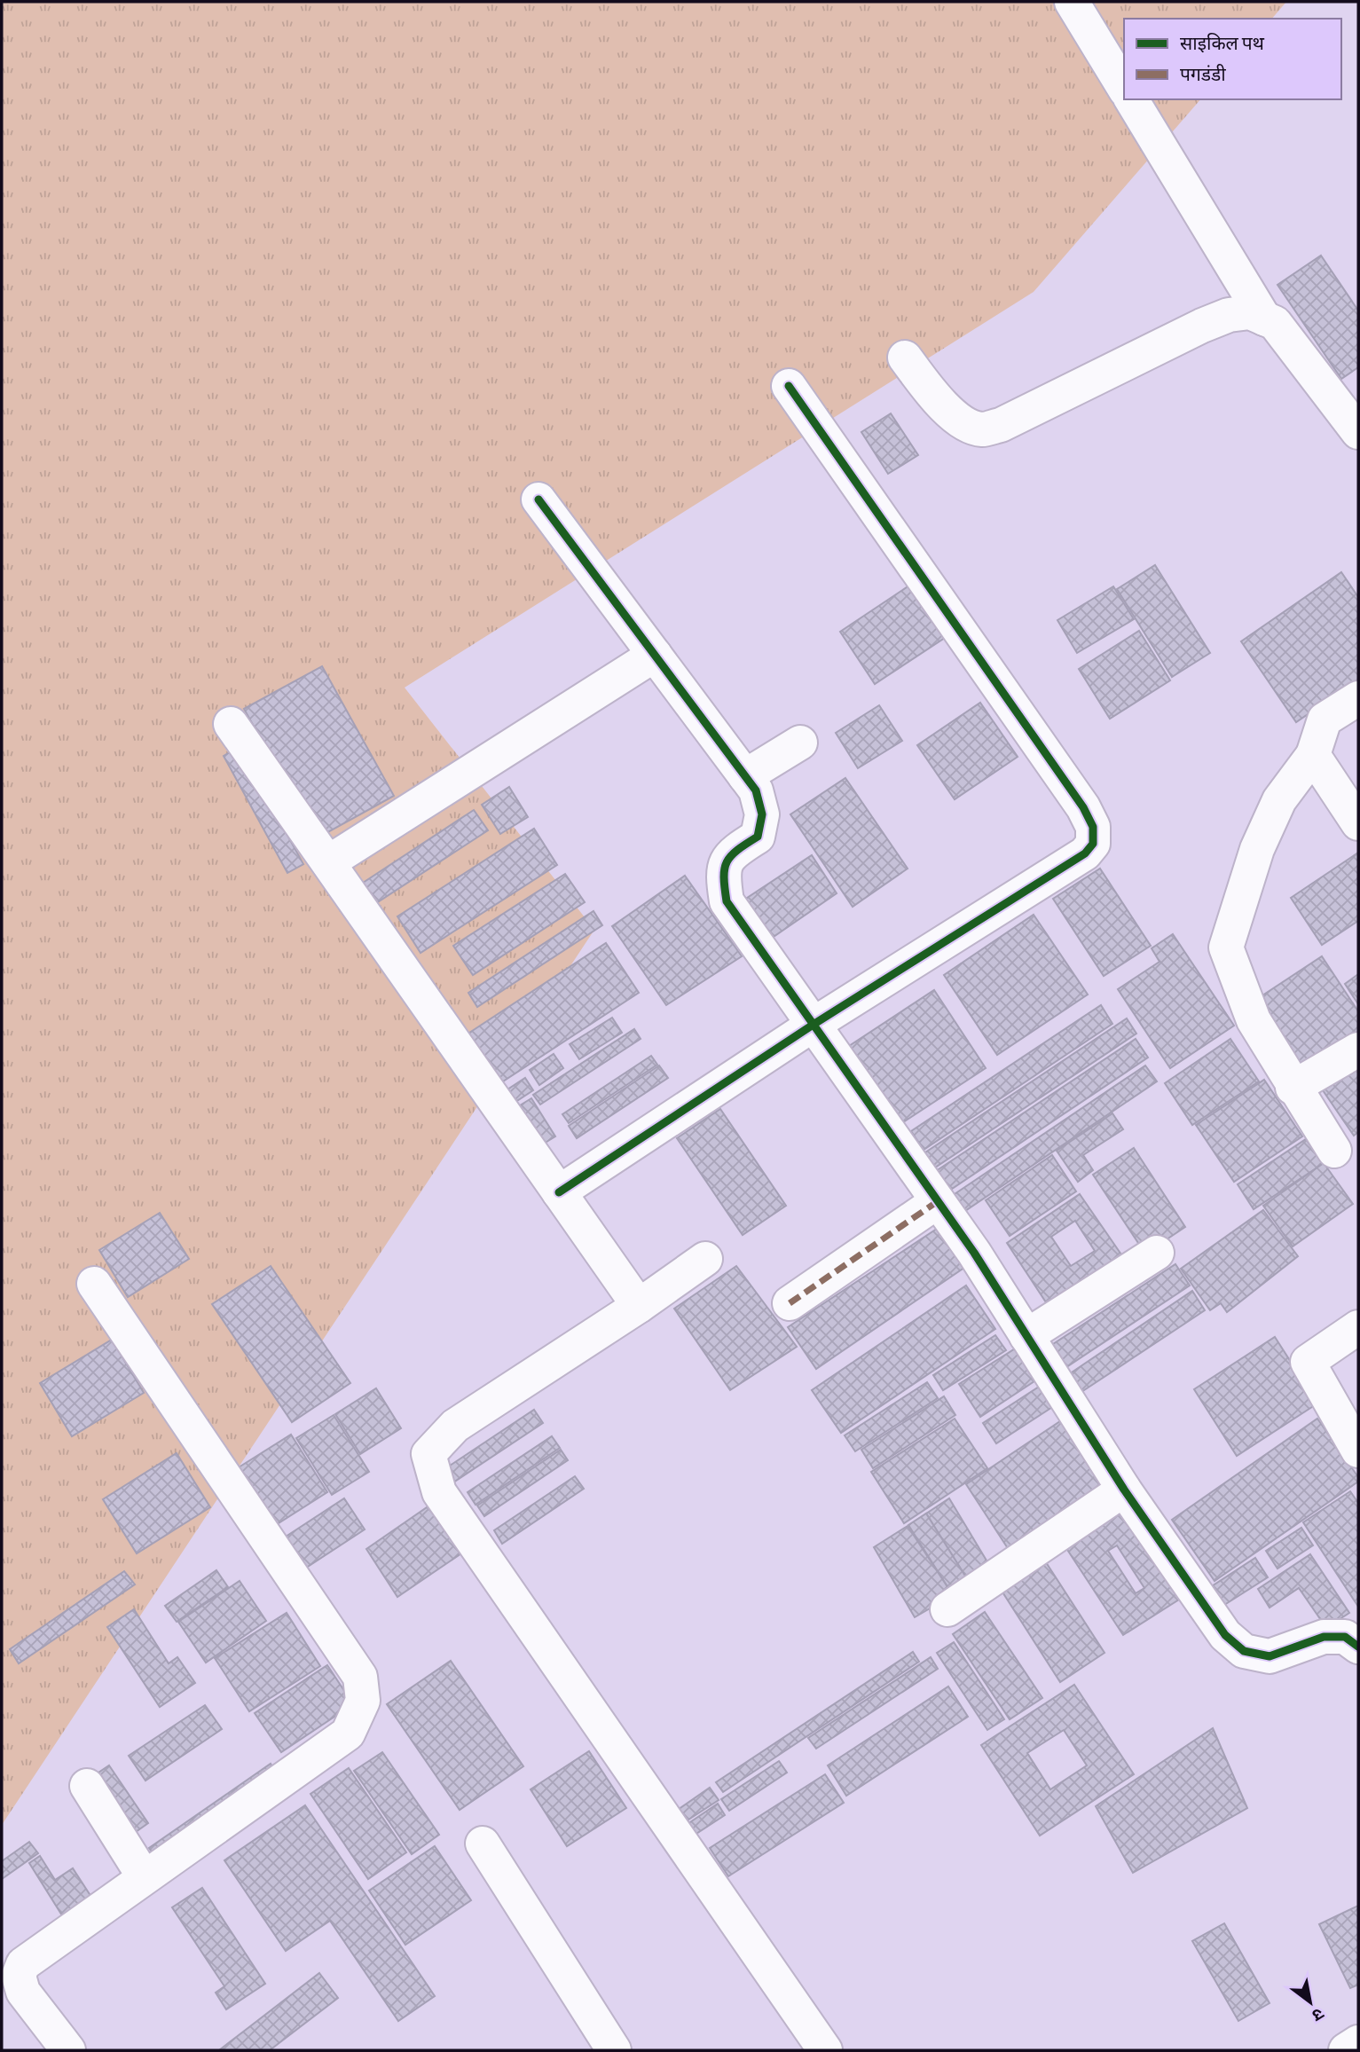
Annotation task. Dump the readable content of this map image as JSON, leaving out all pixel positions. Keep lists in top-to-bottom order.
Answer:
{
  "legend": ["साइकिल पथ", "पगडंडी"],
  "north": "bottom right"
}
